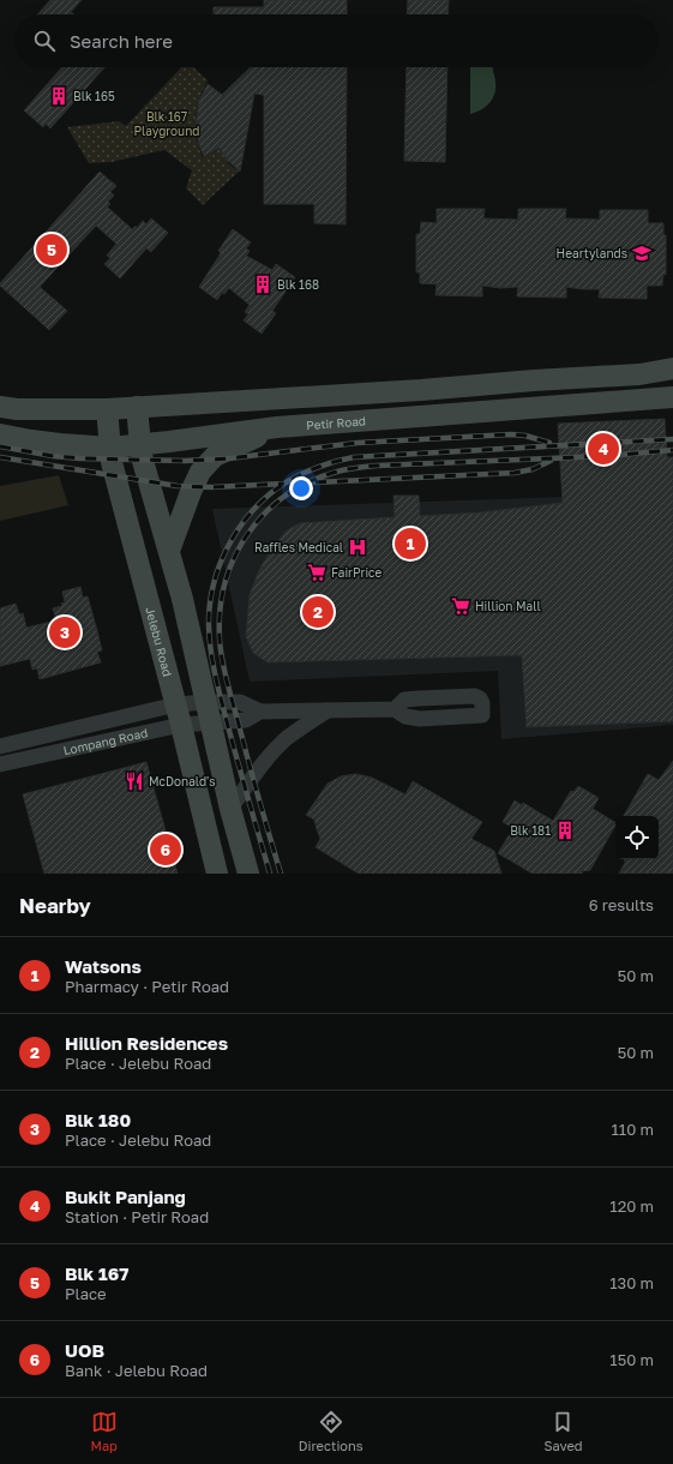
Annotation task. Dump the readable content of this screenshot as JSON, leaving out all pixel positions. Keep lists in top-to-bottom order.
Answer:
{
  "streets": {
    "main road": ["Petir Road", "Jelebu Road"],
    "street": ["Lompang Road"]
  },
  "crossings": [
    ["Petir Road", "Jelebu Road"],
    ["Jelebu Road", "Lompang Road"]
  ],
  "parks": ["Blk 167 Playground"],
  "places": {
    "building": ["Blk 165", "Blk 168", "Blk 181"],
    "school or university": ["Heartylands"],
    "hospital": ["Raffles Medical"],
    "supermarket": ["FairPrice", "Hillion Mall"],
    "restaurant": ["McDonald's"]
  },
  "page": {
    "search": "Search here",
    "pins": [
      "5",
      "4",
      "1",
      "2",
      "3",
      "6"
    ],
    "heading": ["Nearby", "6 results"],
    "list": [
      {
        "mark": "1",
        "name": "Watsons",
        "note": "Pharmacy · Petir Road",
        "value": "50 m"
      },
      {
        "mark": "2",
        "name": "Hillion Residences",
        "note": "Place · Jelebu Road",
        "value": "50 m"
      },
      {
        "mark": "3",
        "name": "Blk 180",
        "note": "Place · Jelebu Road",
        "value": "110 m"
      },
      {
        "mark": "4",
        "name": "Bukit Panjang",
        "note": "Station · Petir Road",
        "value": "120 m"
      },
      {
        "mark": "5",
        "name": "Blk 167",
        "note": "Place",
        "value": "130 m"
      },
      {
        "mark": "6",
        "name": "UOB",
        "note": "Bank · Jelebu Road",
        "value": "150 m"
      }
    ],
    "nav": ["Map", "Directions", "Saved"]
  }
}
